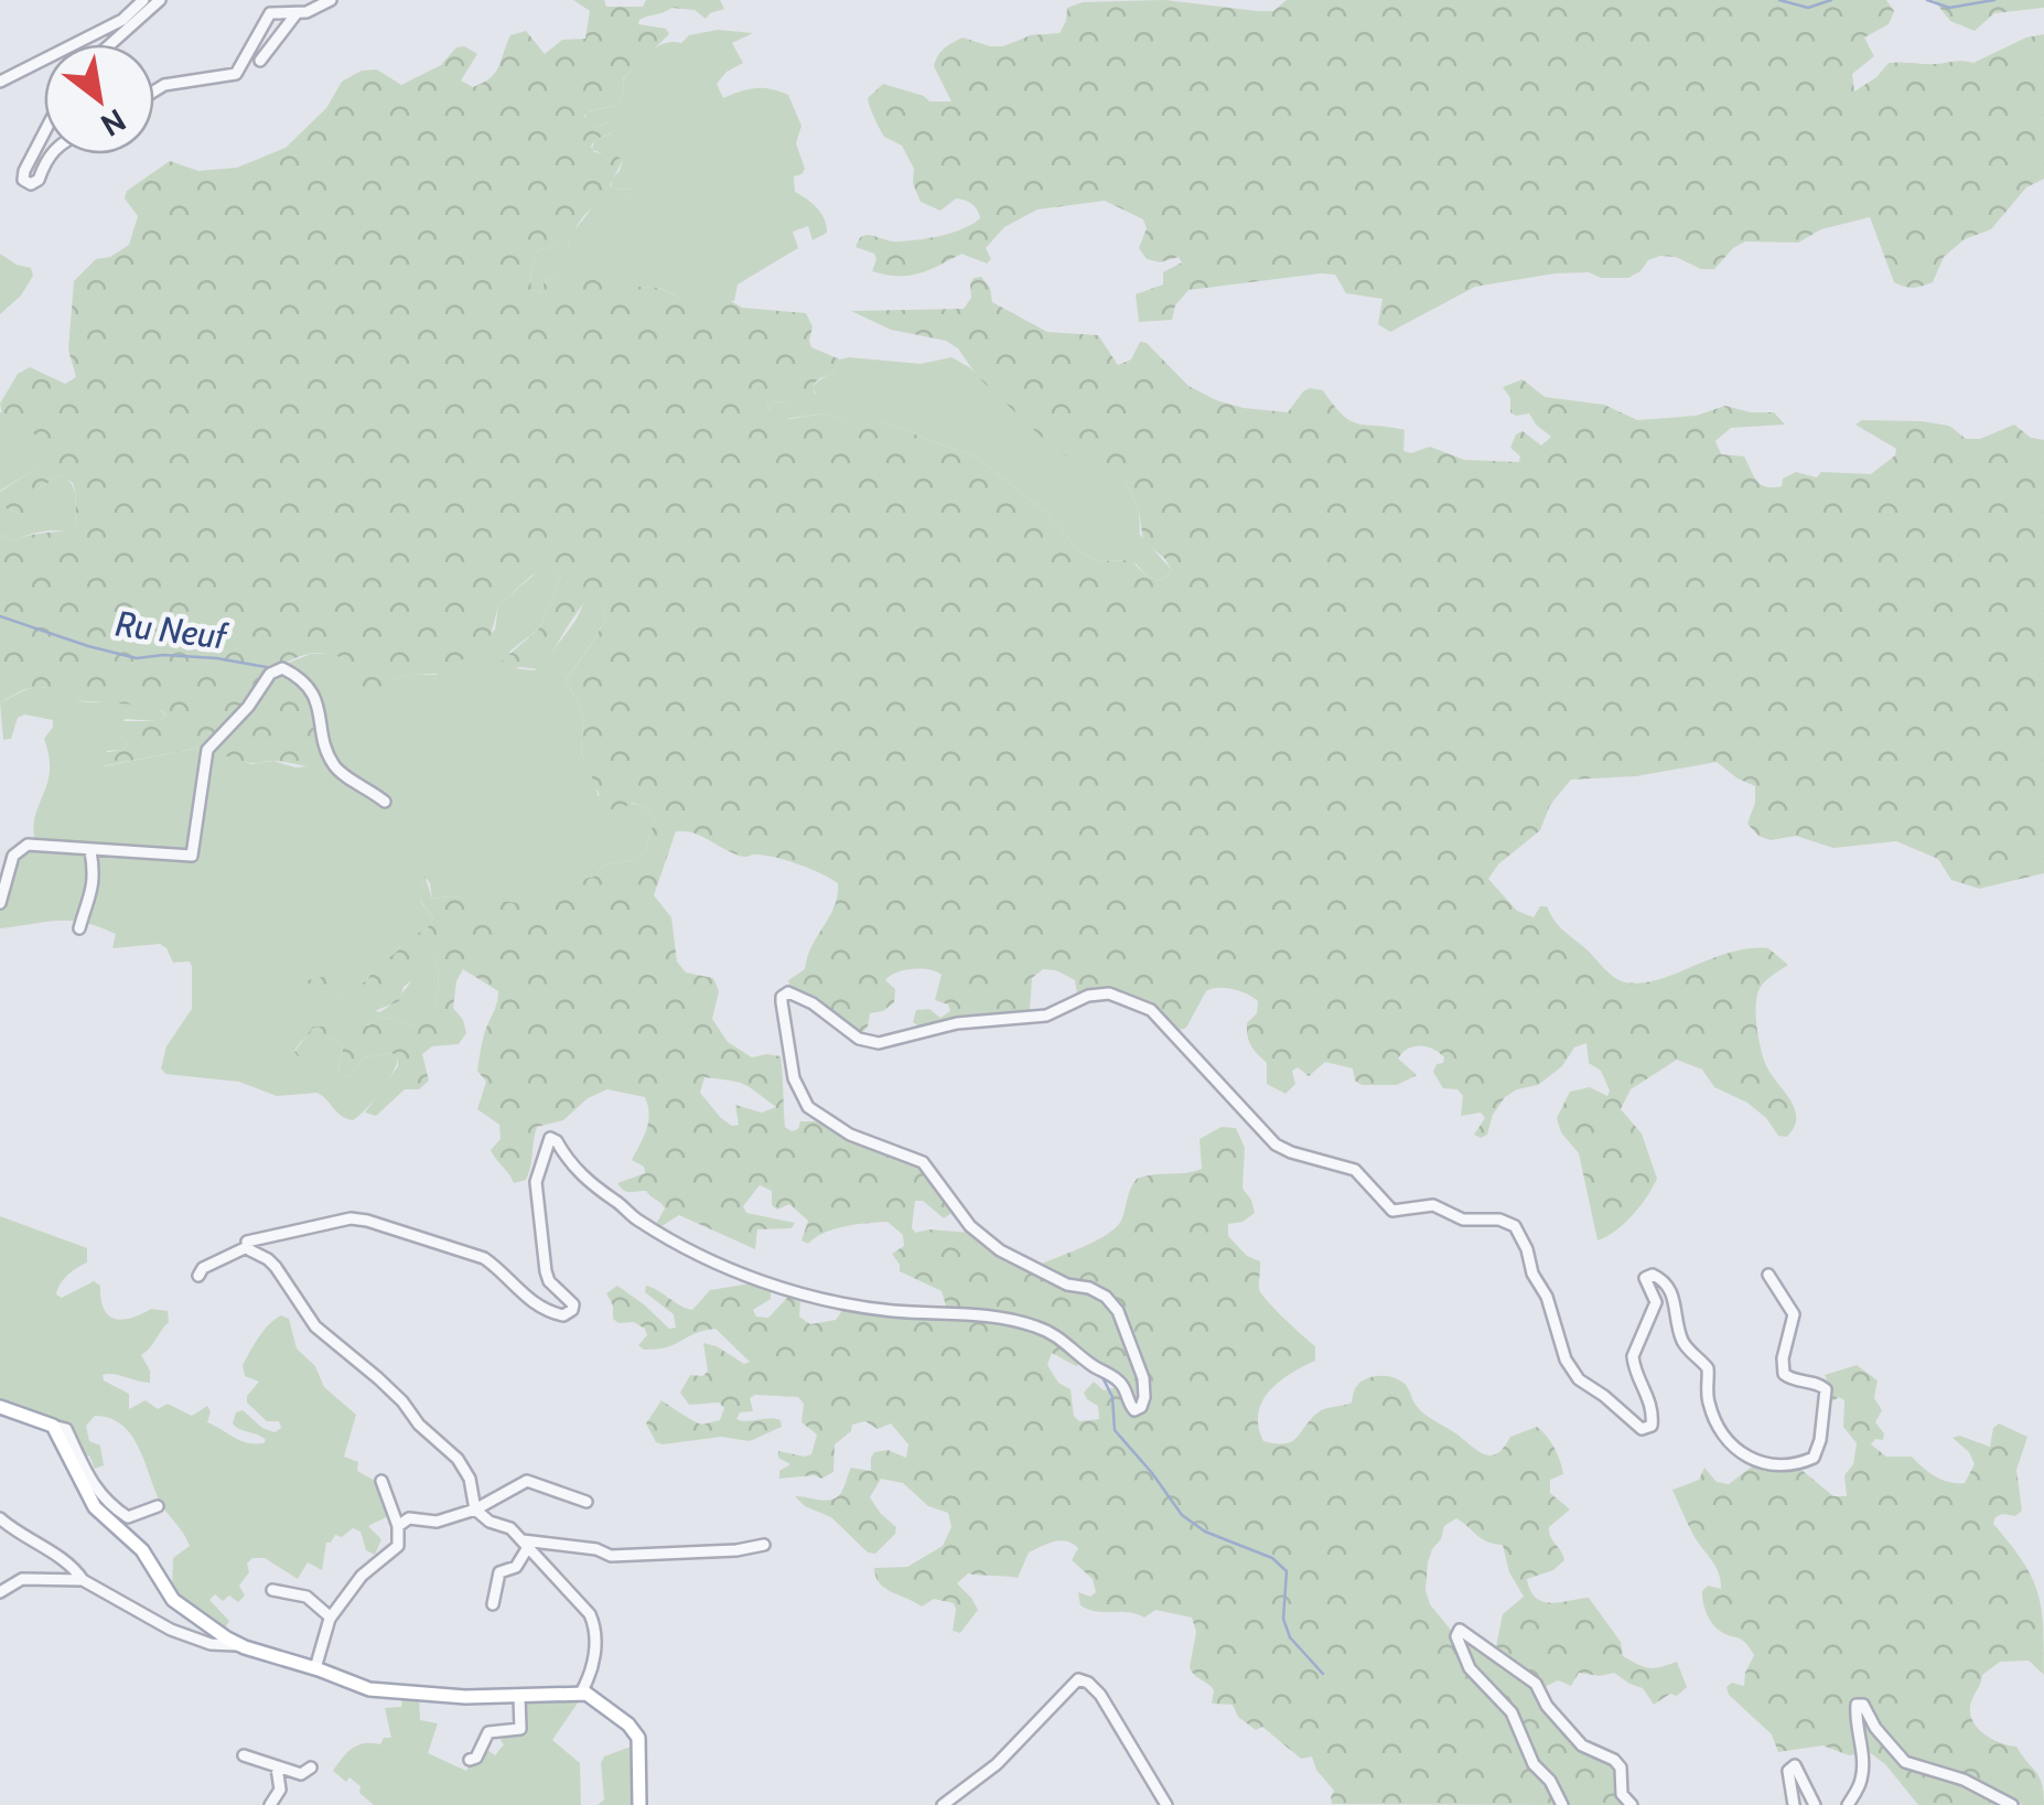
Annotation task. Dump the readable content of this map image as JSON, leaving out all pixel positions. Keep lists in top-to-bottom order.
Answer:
{
  "water": ["Ru Neuf"],
  "north": "bottom right"
}
